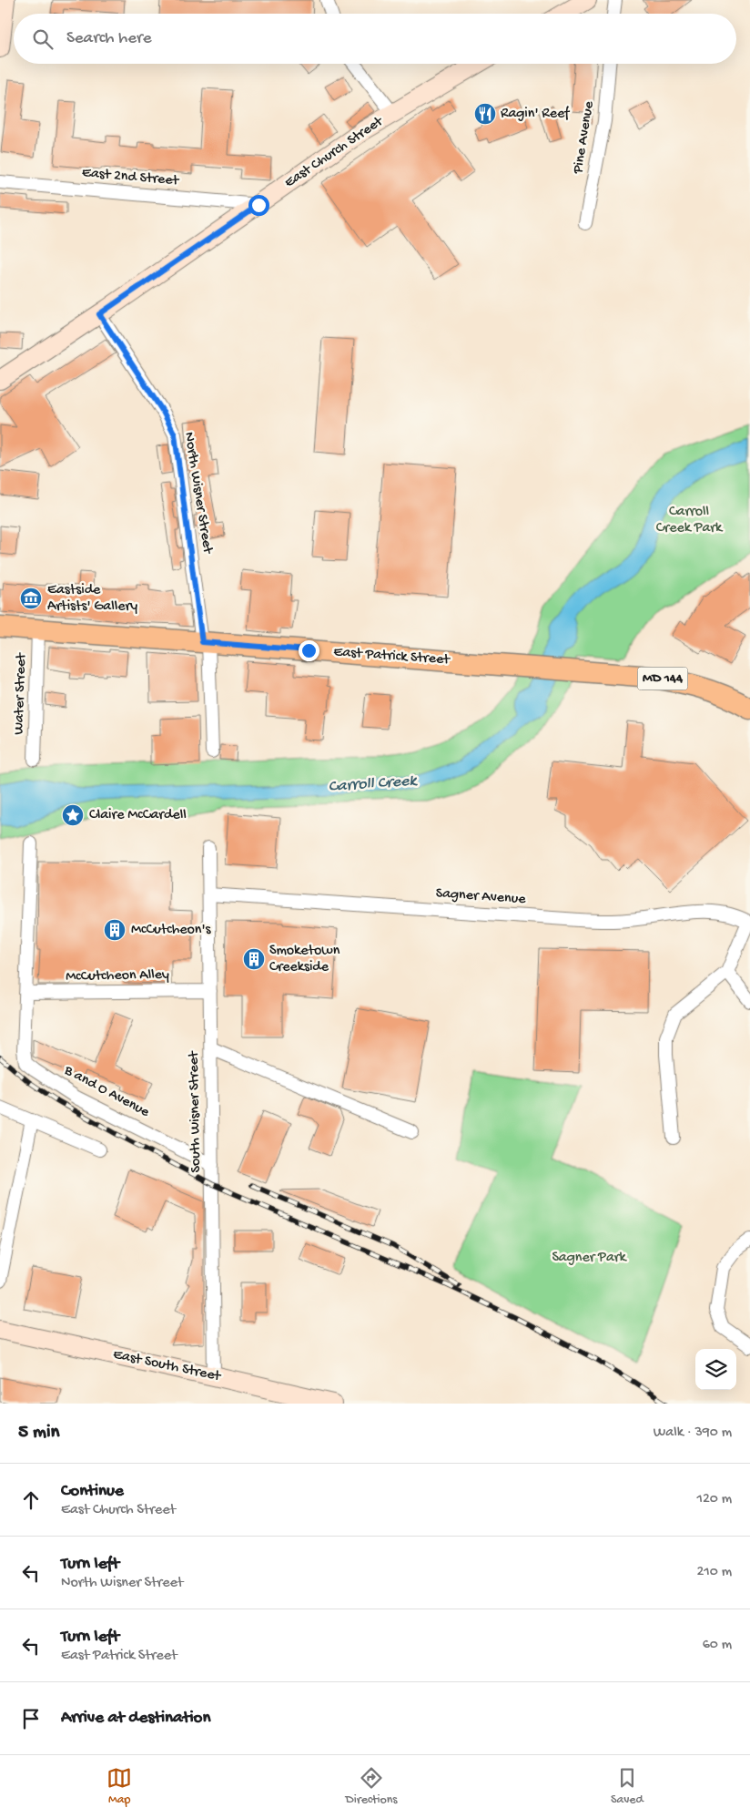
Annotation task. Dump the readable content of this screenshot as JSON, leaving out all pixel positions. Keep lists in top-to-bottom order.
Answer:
{
  "streets": {
    "main road": [
      "East Church Street",
      "East Patrick Street",
      "MD 144",
      "East South Street"
    ],
    "street": [
      "Pine Avenue",
      "East 2nd Street",
      "North Wisner Street",
      "Water Street",
      "Sagner Avenue",
      "McCutcheon Alley",
      "B and O Avenue",
      "South Wisner Street"
    ]
  },
  "crossings": [
    ["East Church Street", "East 2nd Street"],
    ["East Church Street", "North Wisner Street"],
    ["North Wisner Street", "East Patrick Street"],
    ["East Patrick Street", "Water Street"],
    ["Sagner Avenue", "South Wisner Street"],
    ["McCutcheon Alley", "B and O Avenue"],
    ["McCutcheon Alley", "South Wisner Street"],
    ["B and O Avenue", "South Wisner Street"],
    ["South Wisner Street", "East South Street"]
  ],
  "water": ["Carroll Creek"],
  "parks": ["Carroll Creek Park", "Sagner Park"],
  "places": {
    "restaurant": ["Ragin' Reef"],
    "museum": ["Eastside Artists' Gallery"],
    "place": ["Claire McCardell"],
    "building": ["McCutcheon's", "Smoketown Creekside"]
  },
  "page": {
    "search": "Search here",
    "heading": ["5 min", "Walk · 390 m"],
    "list": [
      ["Continue", "East Church Street", "120 m"],
      ["Turn left", "North Wisner Street", "210 m"],
      ["Turn left", "East Patrick Street", "60 m"],
      "Arrive at destination"
    ],
    "nav": ["Map", "Directions", "Saved"]
  }
}
